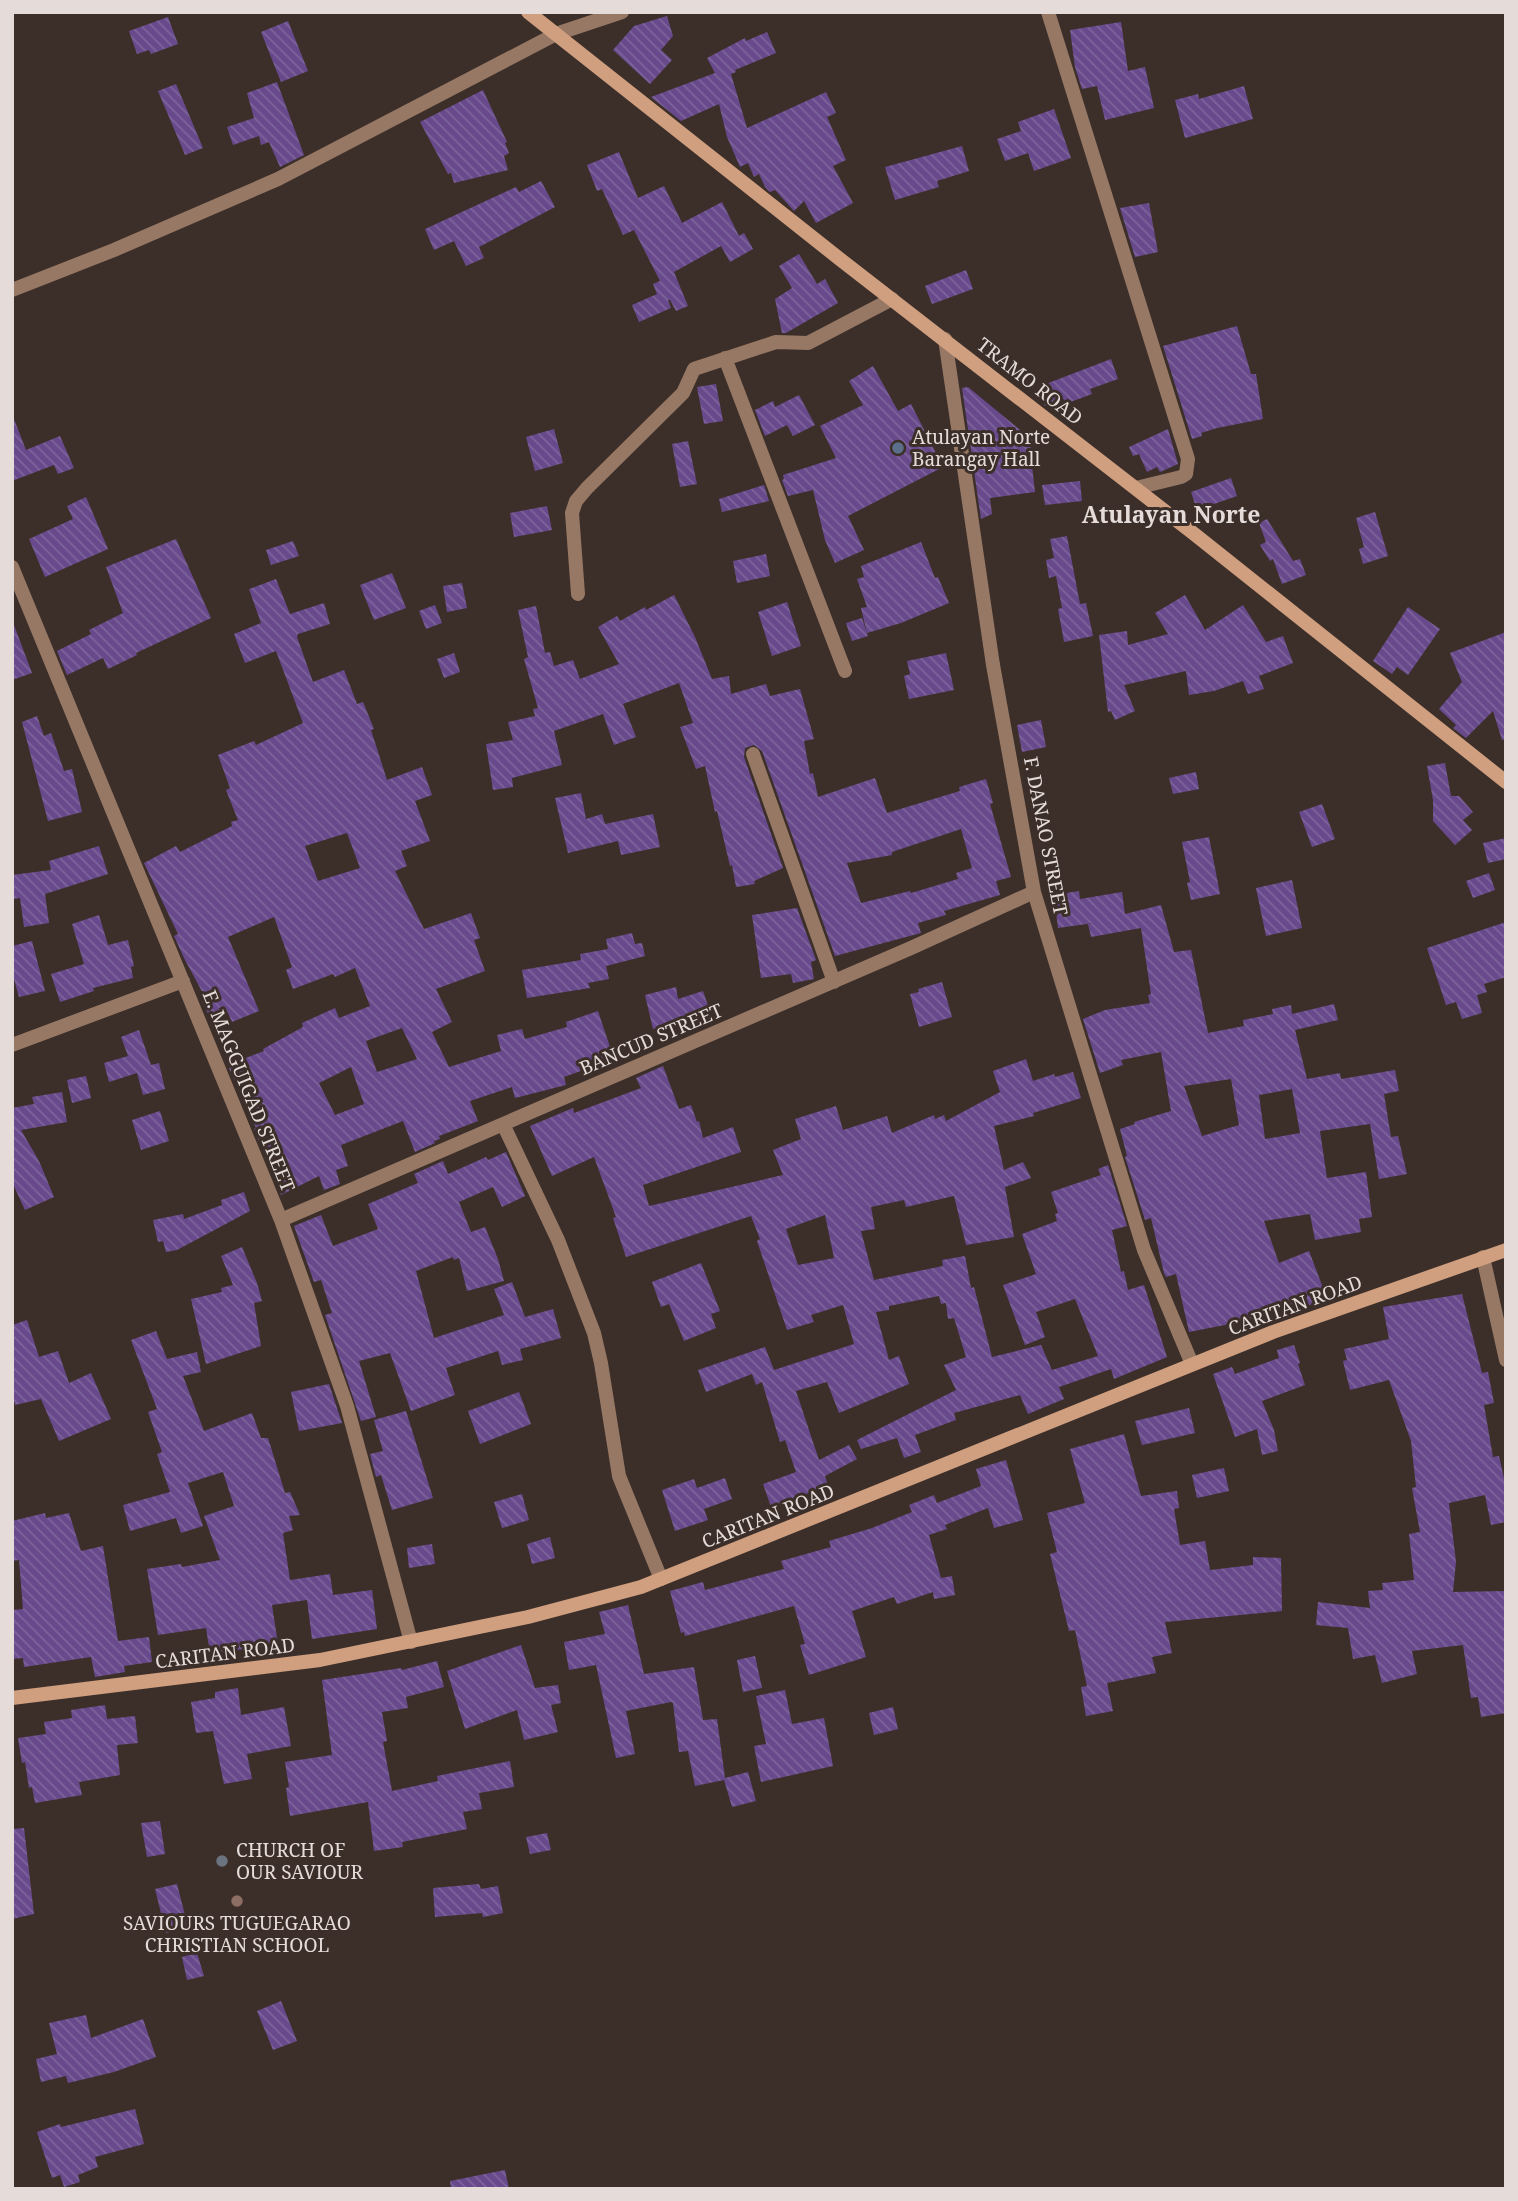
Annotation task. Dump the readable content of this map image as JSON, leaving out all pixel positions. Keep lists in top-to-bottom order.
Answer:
{
  "streets": {
    "main road": ["TRAMO ROAD", "CARITAN ROAD"],
    "street": ["F. DANAO STREET", "BANCUD STREET", "E. MAGGUIGAD STREET"]
  },
  "crossings": [
    ["TRAMO ROAD", "F. DANAO STREET"],
    ["F. DANAO STREET", "BANCUD STREET"],
    ["F. DANAO STREET", "CARITAN ROAD"],
    ["BANCUD STREET", "E. MAGGUIGAD STREET"],
    ["E. MAGGUIGAD STREET", "CARITAN ROAD"]
  ],
  "districts": ["Atulayan Norte"],
  "places": ["Atulayan Norte Barangay Hall", "CHURCH OF OUR SAVIOUR", "SAVIOURS TUGUEGARAO CHRISTIAN SCHOOL"]
}
